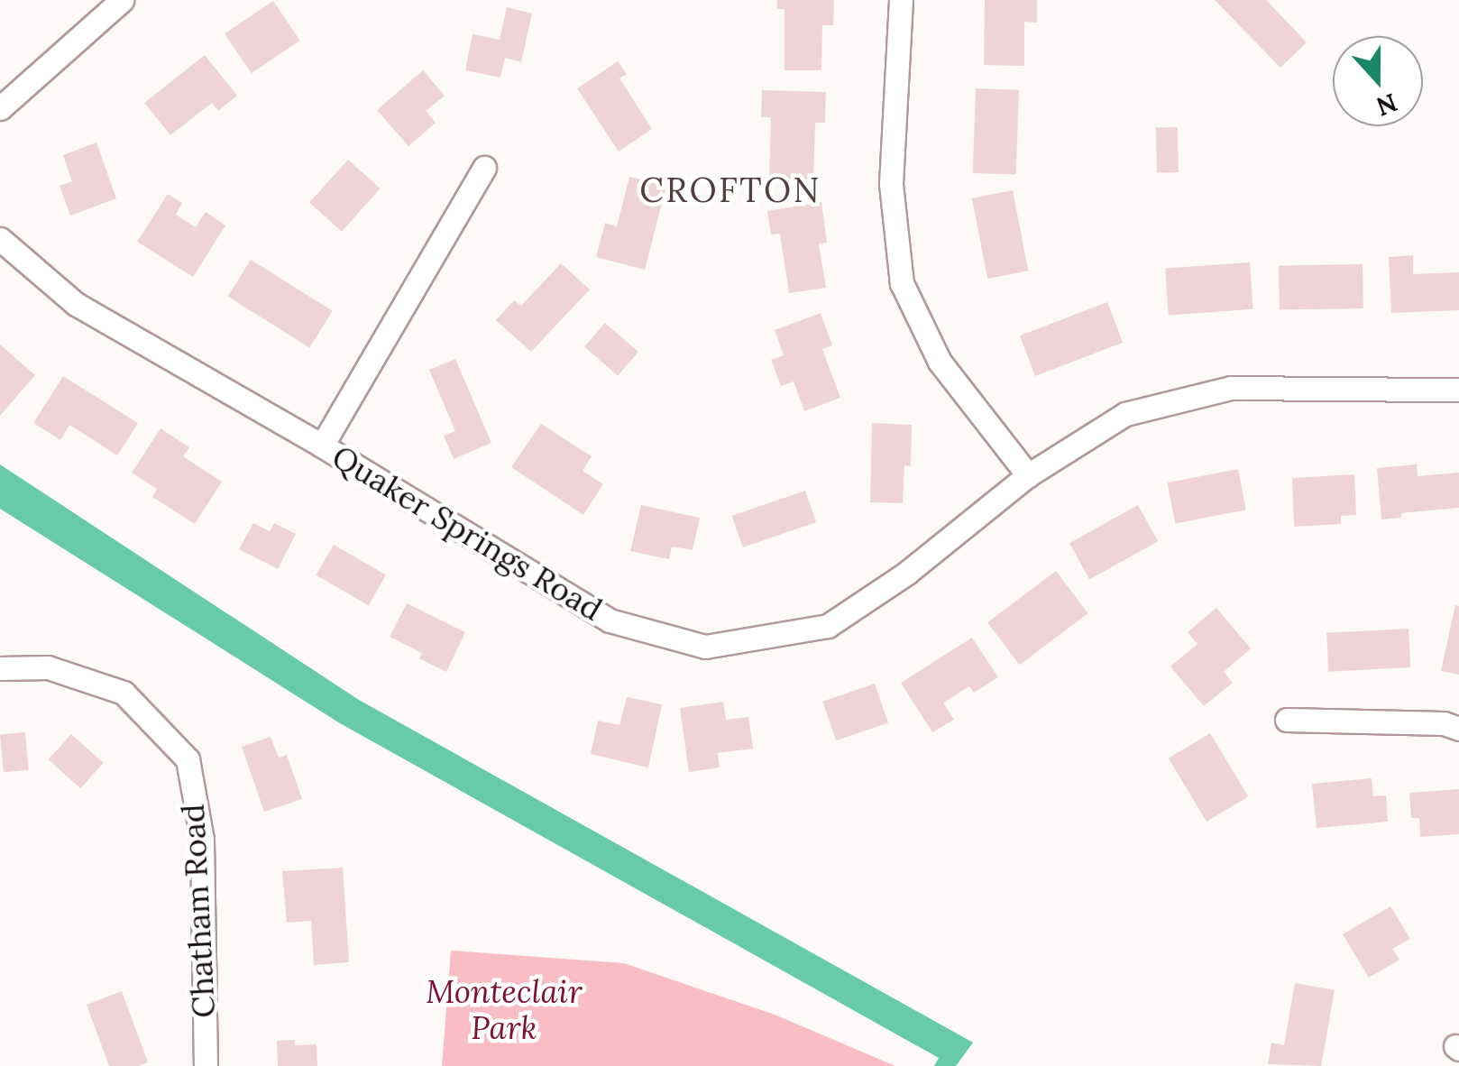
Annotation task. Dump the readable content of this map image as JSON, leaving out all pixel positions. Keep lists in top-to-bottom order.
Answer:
{
  "streets": {
    "street": ["Quaker Springs Road", "Chatham Road"]
  },
  "districts": ["CROFTON"],
  "parks": ["Monteclair Park"],
  "north": "bottom"
}
